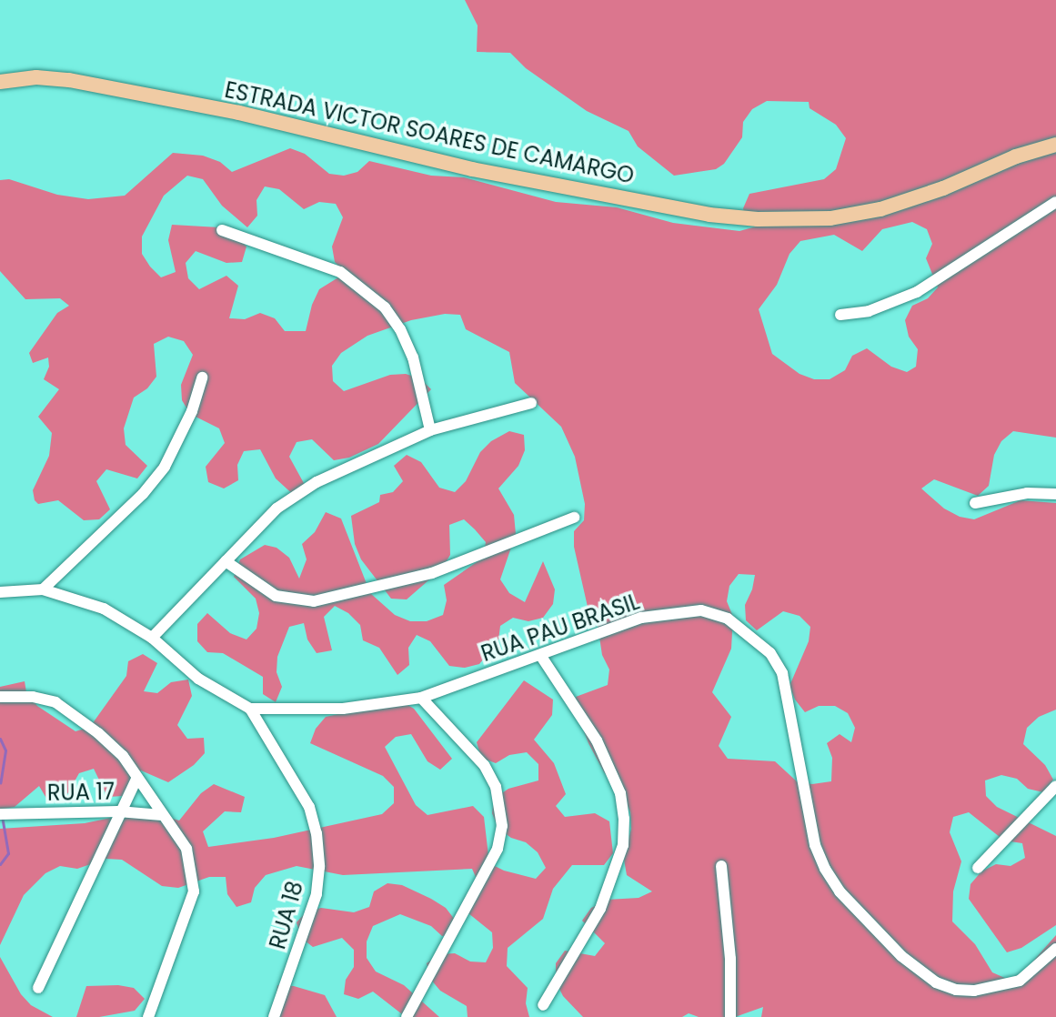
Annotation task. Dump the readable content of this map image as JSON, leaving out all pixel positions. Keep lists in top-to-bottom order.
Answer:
{
  "streets": {
    "main road": ["ESTRADA VICTOR SOARES DE CAMARGO"],
    "street": ["RUA PAU BRASIL", "RUA 17", "RUA 18"]
  },
  "crossings": [
    ["RUA PAU BRASIL", "RUA 18"]
  ]
}
